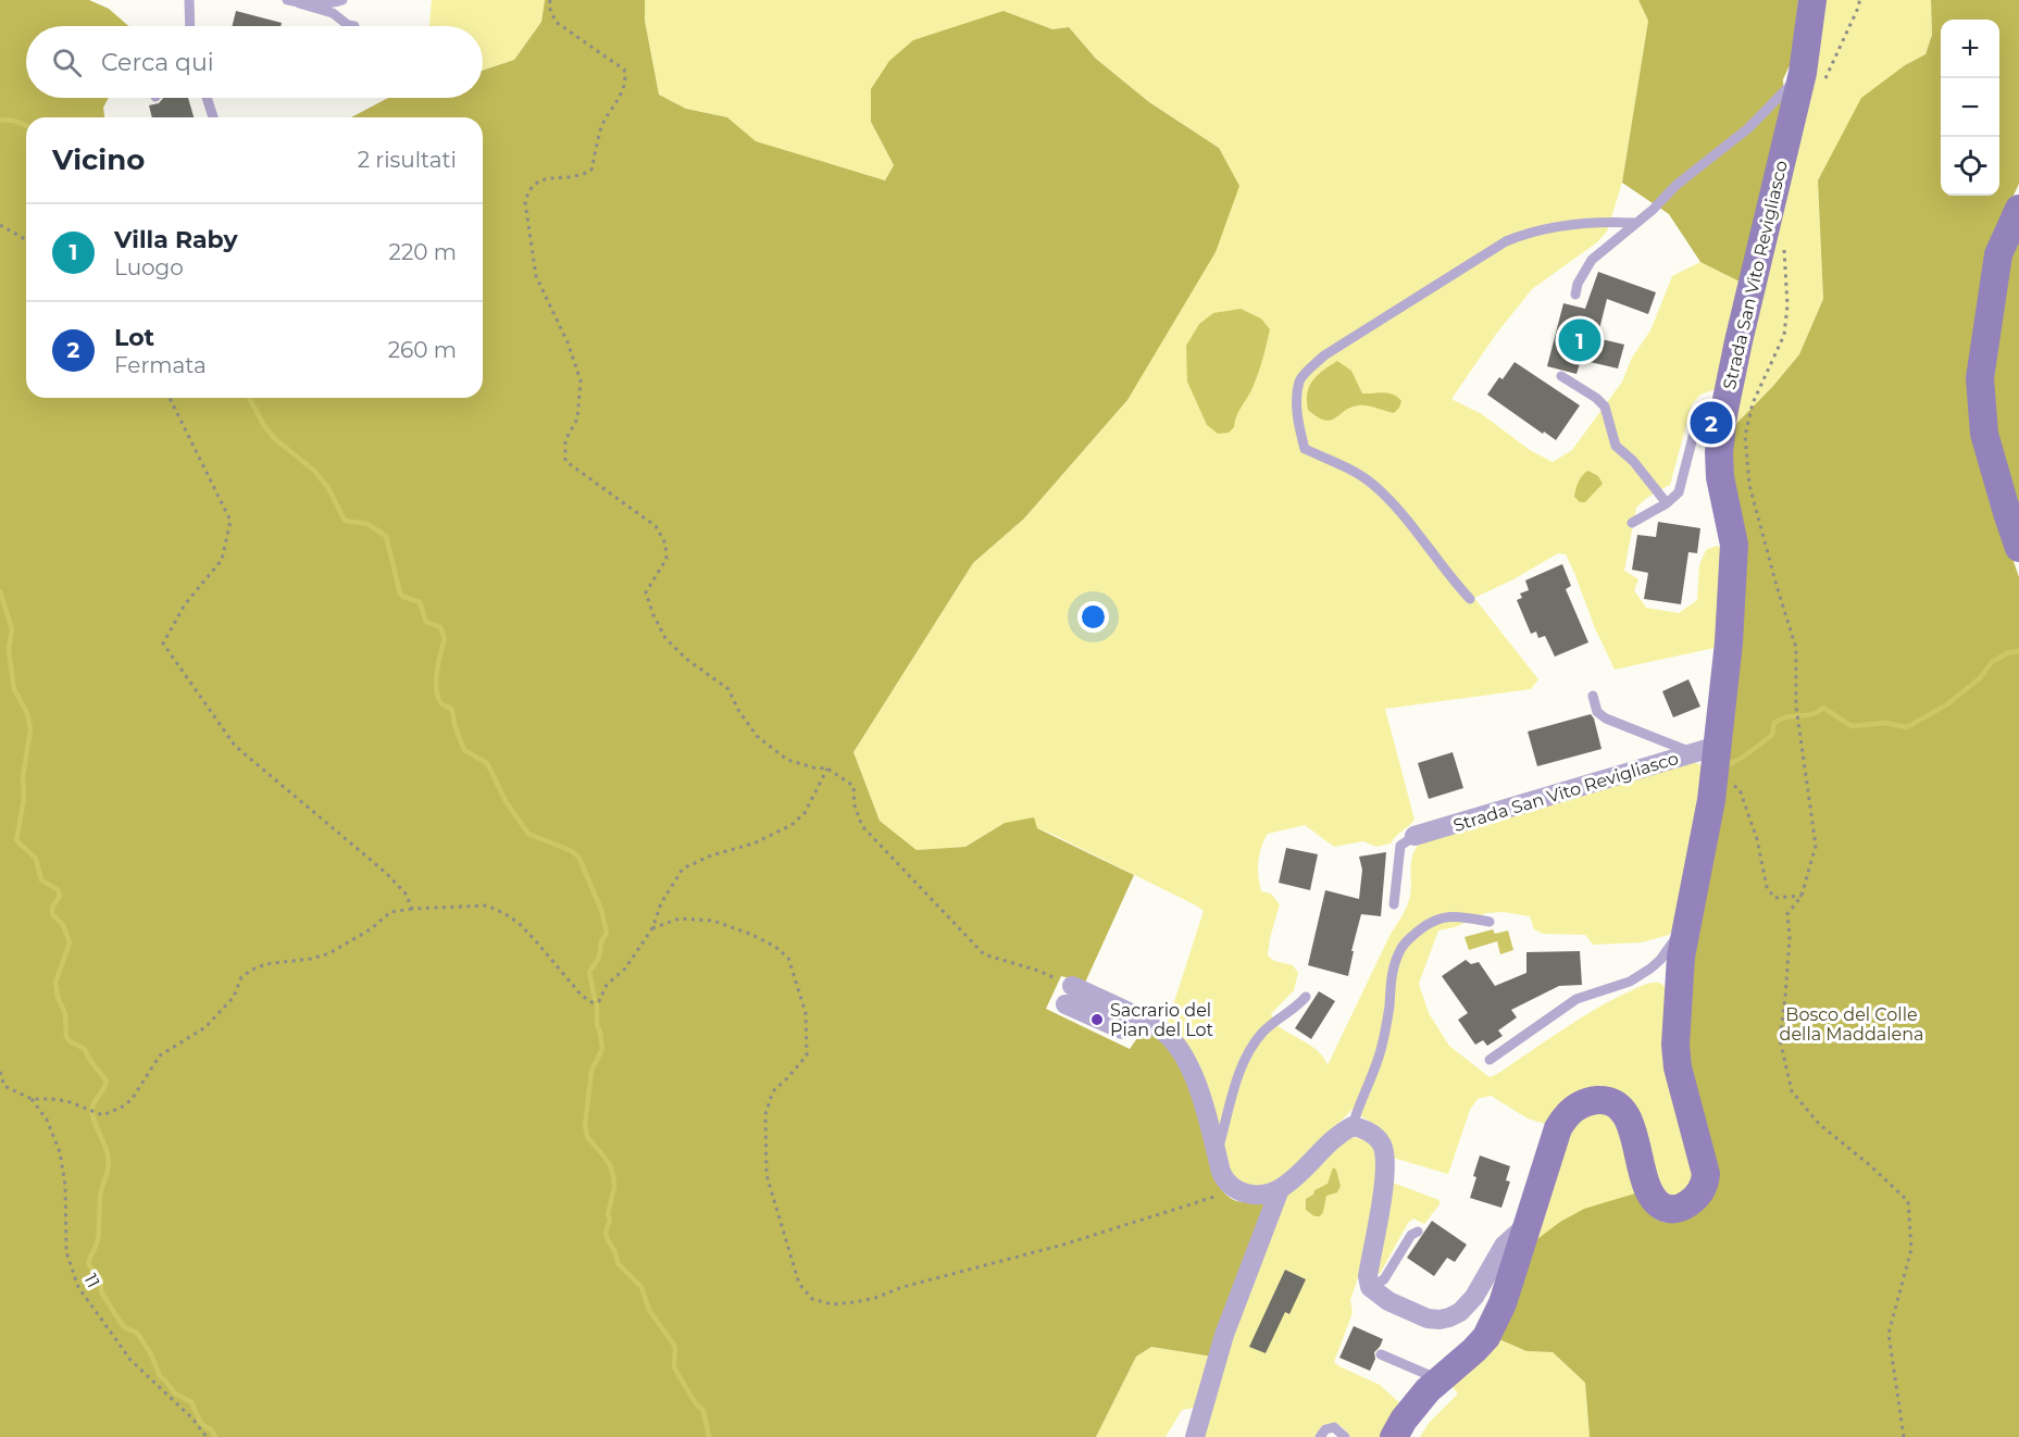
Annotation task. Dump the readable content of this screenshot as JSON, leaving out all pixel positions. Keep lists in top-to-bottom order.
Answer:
{
  "streets": {
    "street": ["Strada San Vito Revigliasco"],
    "path": ["11"]
  },
  "parks": ["Bosco del Colle della Maddalena"],
  "places": ["Sacrario del Pian del Lot"],
  "page": {
    "map_buttons": ["+", "−"],
    "search": "Cerca qui",
    "heading": ["Vicino", "2 risultati"],
    "list": [
      {
        "mark": "1",
        "name": "Villa Raby",
        "note": "Luogo",
        "value": "220 m"
      },
      {
        "mark": "2",
        "name": "Lot",
        "note": "Fermata",
        "value": "260 m"
      }
    ],
    "pins": ["1", "2"]
  }
}
